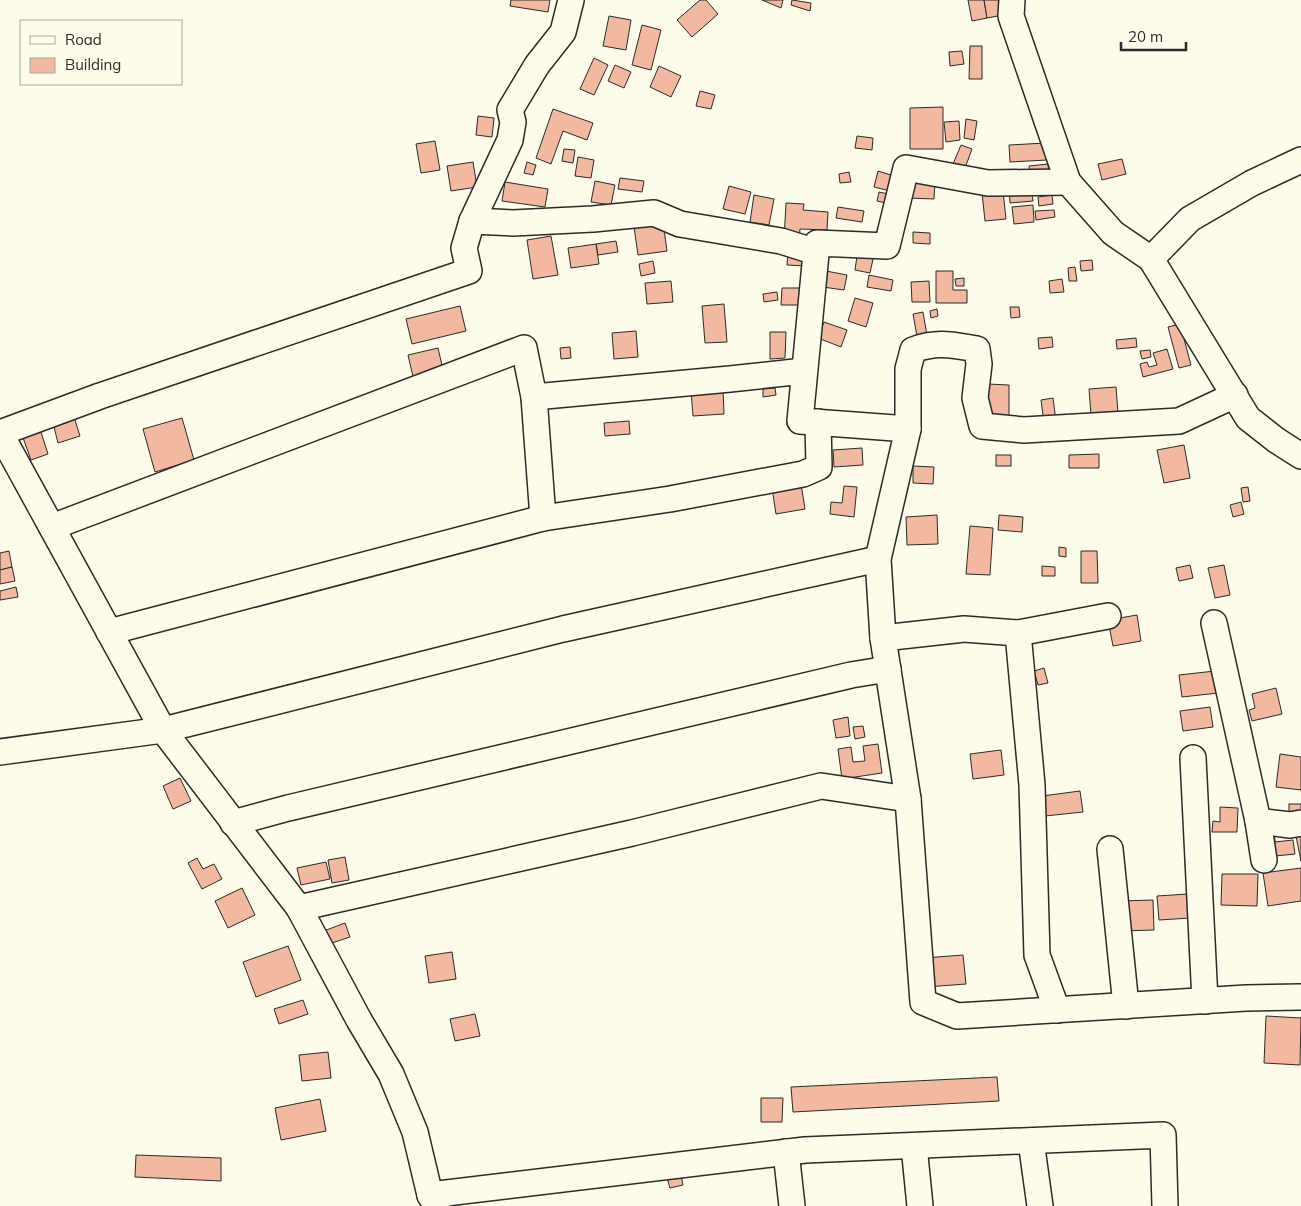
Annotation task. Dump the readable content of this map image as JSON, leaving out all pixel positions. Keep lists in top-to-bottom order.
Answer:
{
  "legend": ["Road", "Building"],
  "scale_bar": "20 m"
}
